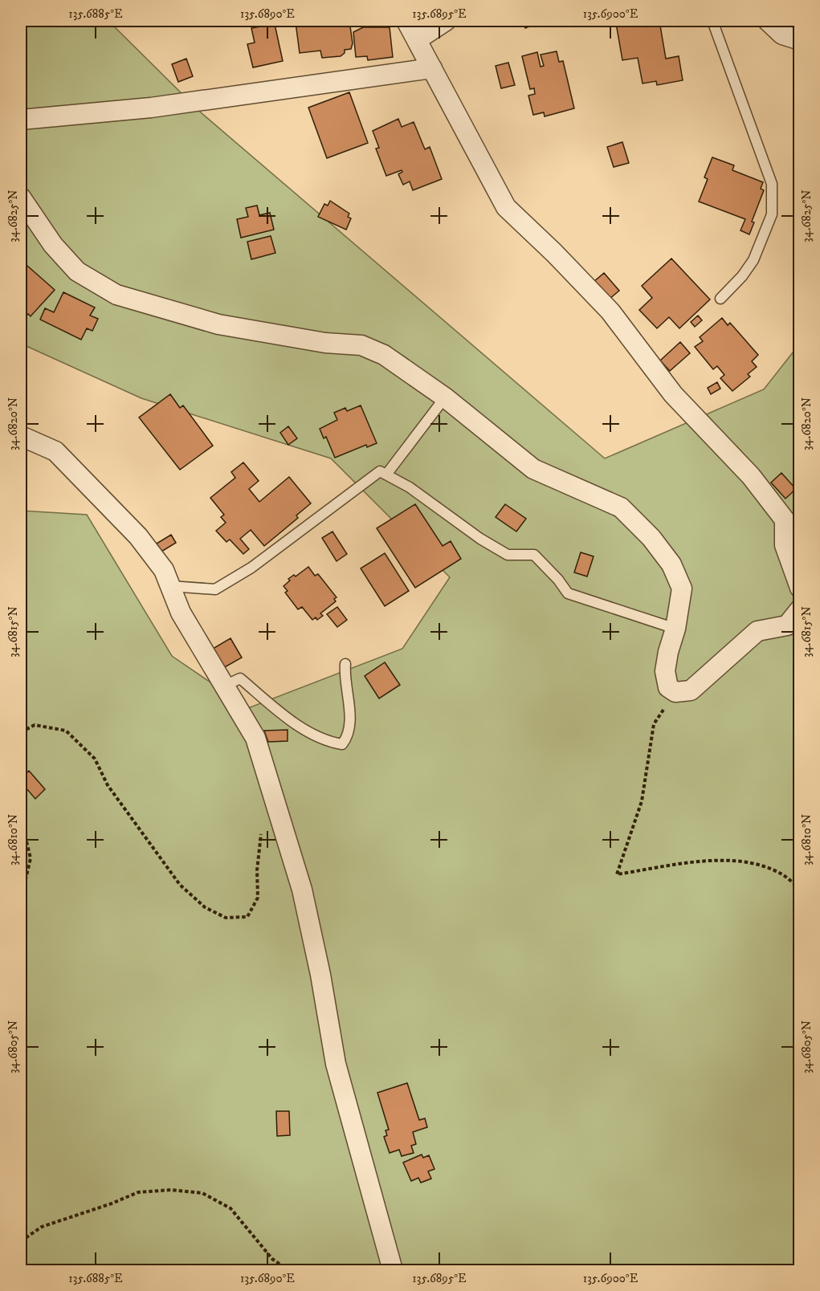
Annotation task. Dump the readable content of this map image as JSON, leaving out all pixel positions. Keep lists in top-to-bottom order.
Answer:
{
  "coordinates": [
    "135.6885°E",
    "135.6890°E",
    "135.6895°E",
    "135.6900°E",
    "34.6825°N",
    "34.6820°N",
    "34.6815°N",
    "34.6810°N",
    "34.6805°N"
  ]
}
